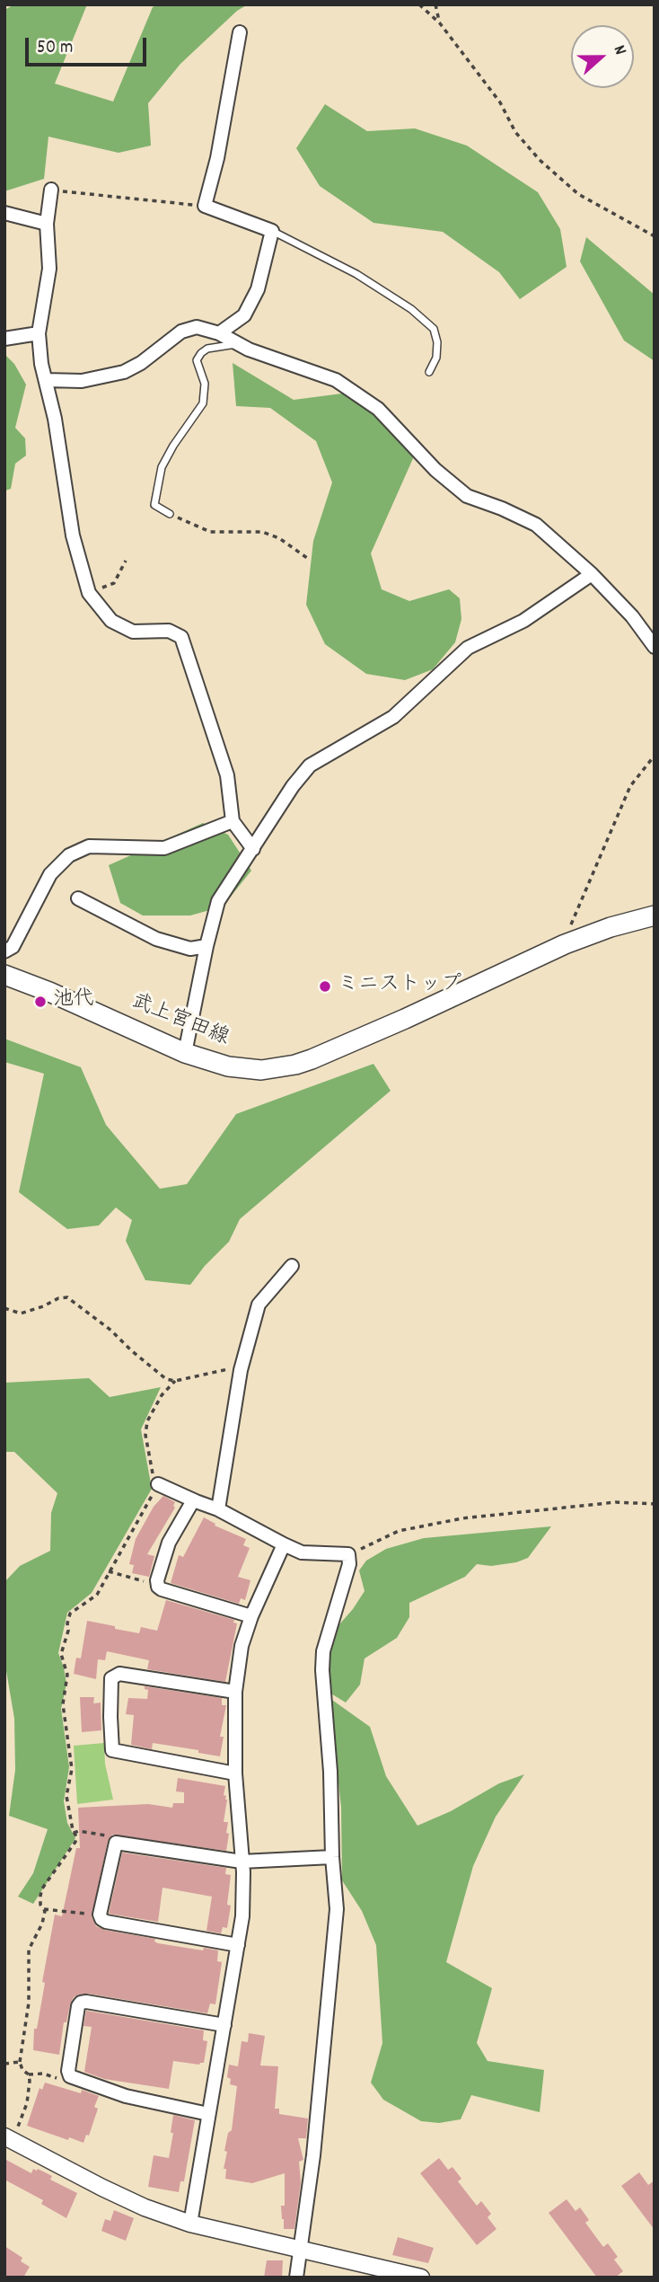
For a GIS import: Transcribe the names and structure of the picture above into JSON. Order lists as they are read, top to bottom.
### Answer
{
  "streets": {
    "main road": ["武上宮田線"]
  },
  "places": ["ミニストップ", "池代"],
  "scale_bar": "50 m",
  "north": "right"
}
